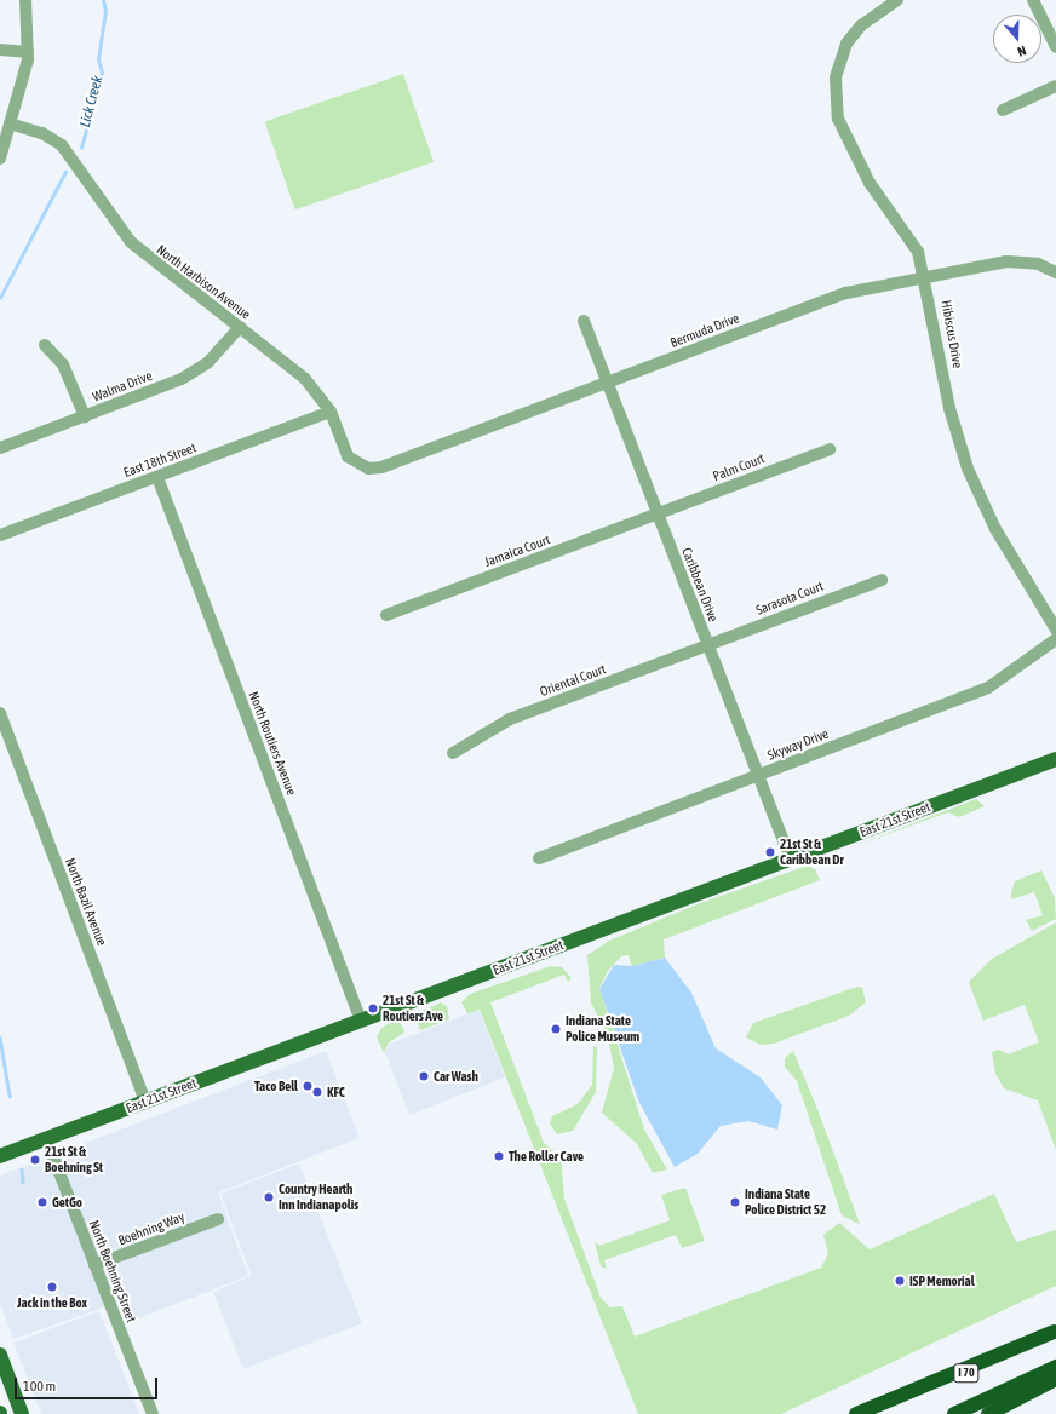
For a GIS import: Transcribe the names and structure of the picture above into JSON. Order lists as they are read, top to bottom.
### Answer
{
  "streets": {
    "highway": ["I 70"],
    "main road": ["East 21st Street"],
    "street": [
      "North Harbison Avenue",
      "Bermuda Drive",
      "Hibiscus Drive",
      "Walma Drive",
      "East 18th Street",
      "Palm Court",
      "Jamaica Court",
      "Caribbean Drive",
      "Sarasota Court",
      "Oriental Court",
      "North Routiers Avenue",
      "Skyway Drive",
      "North Bazil Avenue",
      "Boehning Way",
      "North Boehning Street"
    ]
  },
  "crossings": [
    ["North Harbison Avenue", "Bermuda Drive"],
    ["North Harbison Avenue", "Walma Drive"],
    ["North Harbison Avenue", "East 18th Street"],
    ["Bermuda Drive", "Hibiscus Drive"],
    ["Bermuda Drive", "Caribbean Drive"],
    ["East 18th Street", "North Routiers Avenue"],
    ["Palm Court", "Jamaica Court"],
    ["Palm Court", "Caribbean Drive"],
    ["Jamaica Court", "Caribbean Drive"],
    ["Caribbean Drive", "Sarasota Court"],
    ["Caribbean Drive", "Oriental Court"],
    ["Caribbean Drive", "Skyway Drive"],
    ["Caribbean Drive", "East 21st Street"],
    ["Sarasota Court", "Oriental Court"],
    ["North Routiers Avenue", "East 21st Street"],
    ["East 21st Street", "North Bazil Avenue"],
    ["East 21st Street", "North Boehning Street"],
    ["Boehning Way", "North Boehning Street"]
  ],
  "water": ["Lick Creek"],
  "places": [
    "21st St & Caribbean Dr",
    "21st St & Routiers Ave",
    "Indiana State Police Museum",
    "Car Wash",
    "Taco Bell",
    "KFC",
    "The Roller Cave",
    "21st St & Boehning St",
    "Country Hearth Inn Indianapolis",
    "GetGo",
    "Indiana State Police District 52",
    "ISP Memorial",
    "Jack in the Box"
  ],
  "scale_bar": "100 m",
  "north": "bottom"
}
